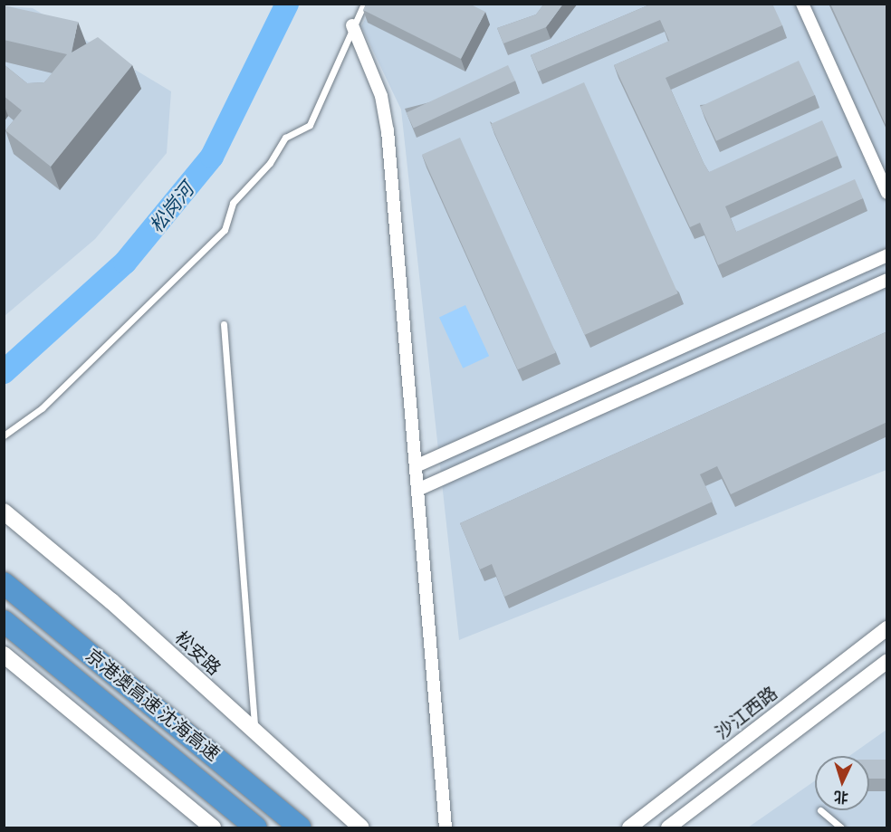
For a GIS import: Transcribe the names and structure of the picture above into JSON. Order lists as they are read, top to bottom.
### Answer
{
  "streets": {
    "highway": ["京港澳高速 沈海高速"],
    "main road": ["松安路"],
    "street": ["沙江西路"]
  },
  "water": ["松岗河"],
  "north": "bottom"
}
